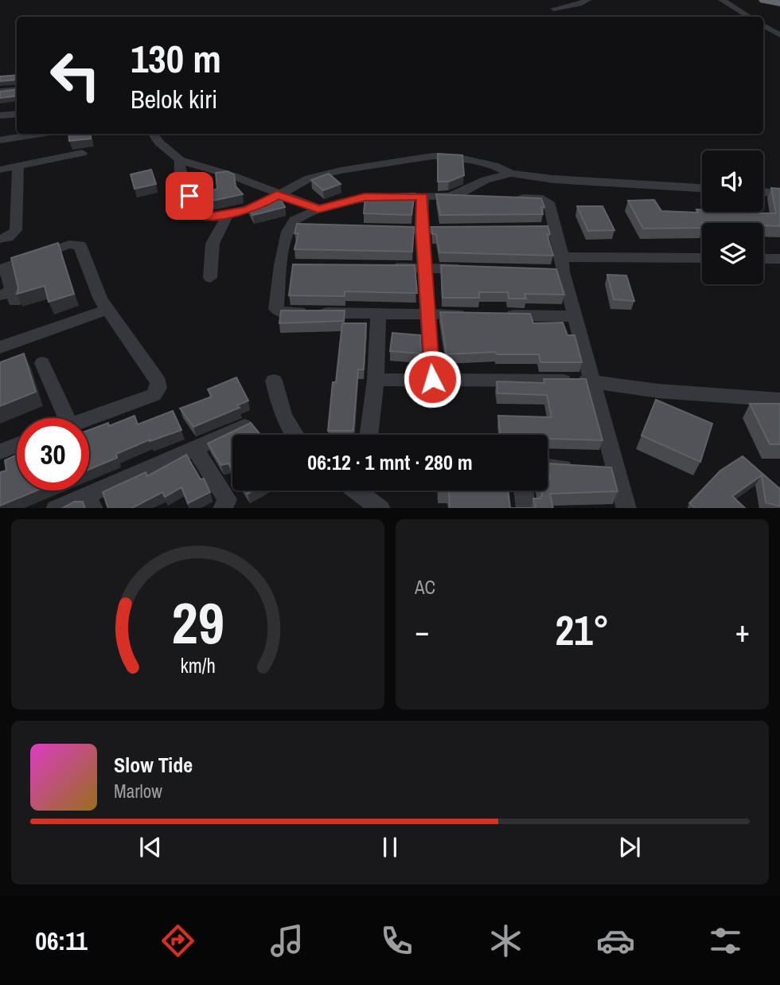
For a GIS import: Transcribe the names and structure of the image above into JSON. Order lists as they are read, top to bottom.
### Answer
{
  "page": {
    "turn": ["130 m", "Belok kiri"],
    "limit": "30",
    "trip": "06:12 · 1 mnt · 280 m",
    "tile": "AC",
    "heat": ["−", "21°", "+"],
    "song": ["Slow Tide", "Marlow"],
    "tabs": "06:11",
    "gauge": ["29", "km/h"]
  }
}
